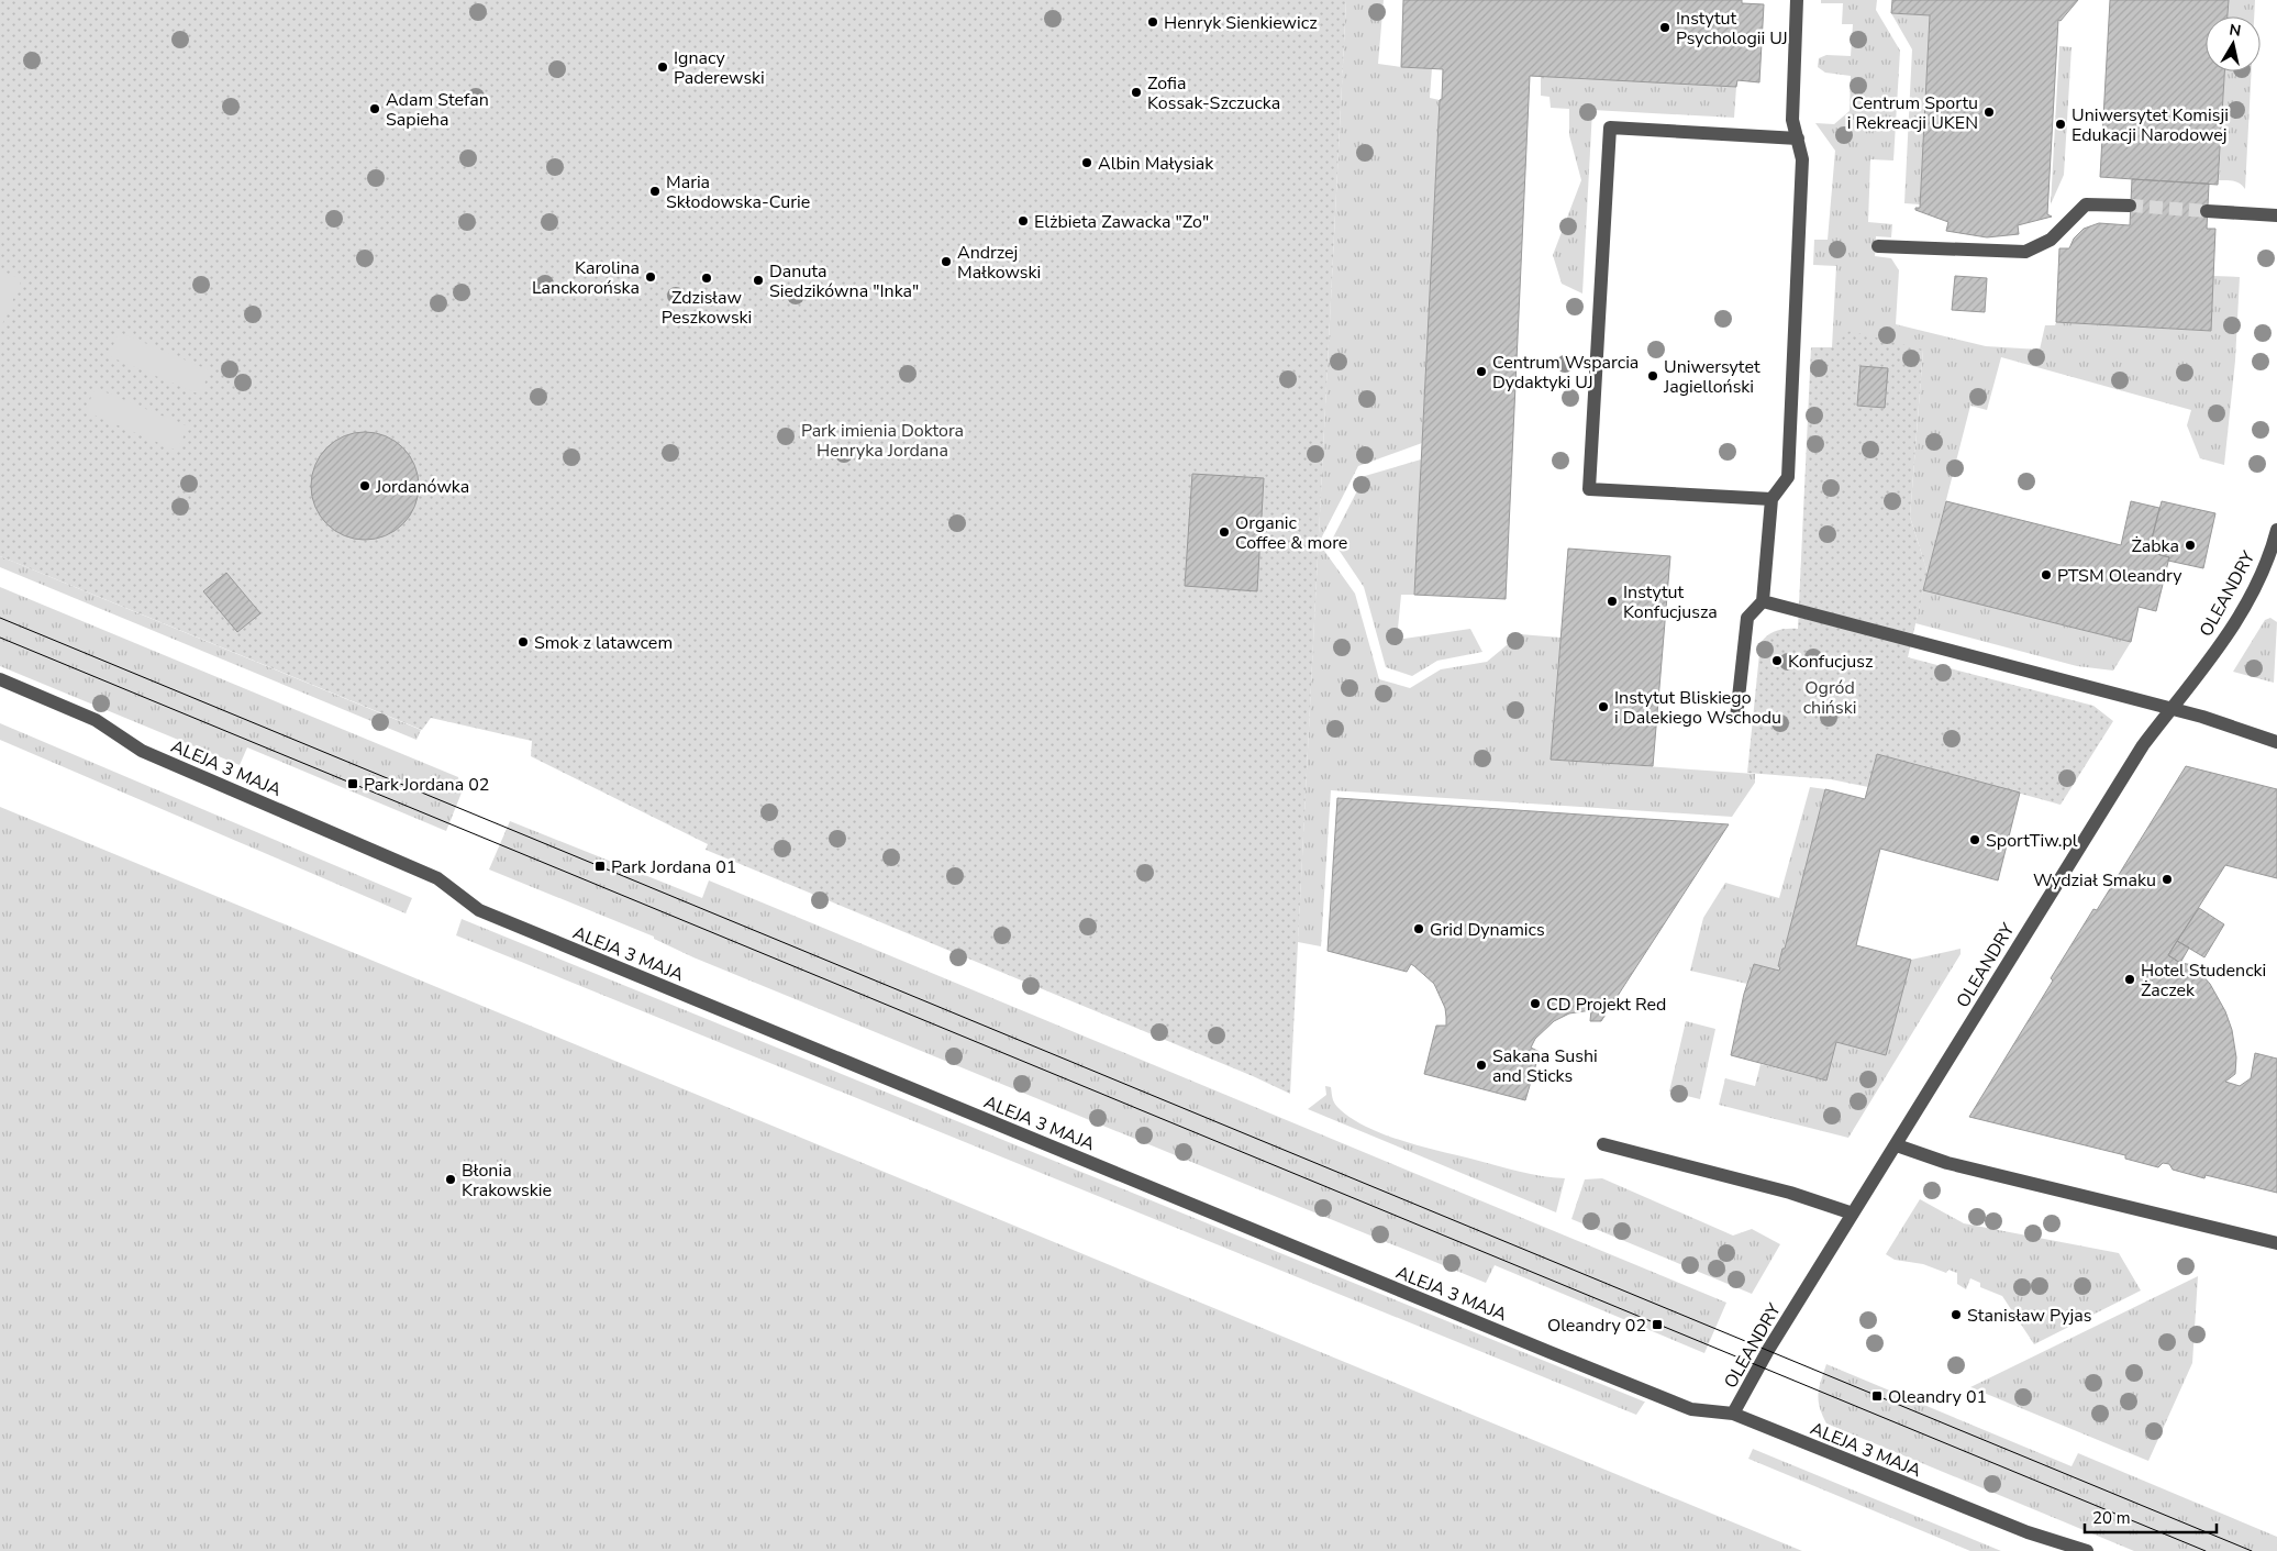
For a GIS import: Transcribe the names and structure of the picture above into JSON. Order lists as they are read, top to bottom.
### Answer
{
  "streets": {
    "street": ["OLEANDRY", "ALEJA 3 MAJA"]
  },
  "crossings": [
    ["OLEANDRY", "ALEJA 3 MAJA"]
  ],
  "parks": ["Park imienia Doktora Henryka Jordana", "Ogród chiński"],
  "places": {
    "other": [
      "Henryk Sienkiewicz",
      "Instytut Psychologii UJ",
      "Ignacy Paderewski",
      "Zofia Kossak-Szczucka",
      "Adam Stefan Sapieha",
      "Centrum Sportu i Rekreacji UKEN",
      "Uniwersytet Komisji Edukacji Narodowej",
      "Albin Małysiak",
      "Maria Skłodowska-Curie",
      "Elżbieta Zawacka \"Zo\"",
      "Andrzej Małkowski",
      "Karolina Lanckorońska",
      "Zdzisław Peszkowski",
      "Danuta Siedzikówna \"Inka\"",
      "Centrum Wsparcia Dydaktyki UJ",
      "Uniwersytet Jagielloński",
      "Jordanówka",
      "Organic Coffee & more",
      "Żabka",
      "PTSM Oleandry",
      "Instytut Konfucjusza",
      "Smok z latawcem",
      "Konfucjusz",
      "Instytut Bliskiego i Dalekiego Wschodu",
      "SportTiw.pl",
      "Wydział Smaku",
      "Grid Dynamics",
      "Hotel Studencki Żaczek",
      "CD Projekt Red",
      "Sakana Sushi and Sticks",
      "Błonia Krakowskie",
      "Stanisław Pyjas"
    ],
    "transit": [
      "Park Jordana 02",
      "Park Jordana 01",
      "Oleandry 02",
      "Oleandry 01"
    ]
  },
  "scale_bar": "20 m",
  "north": "top"
}
